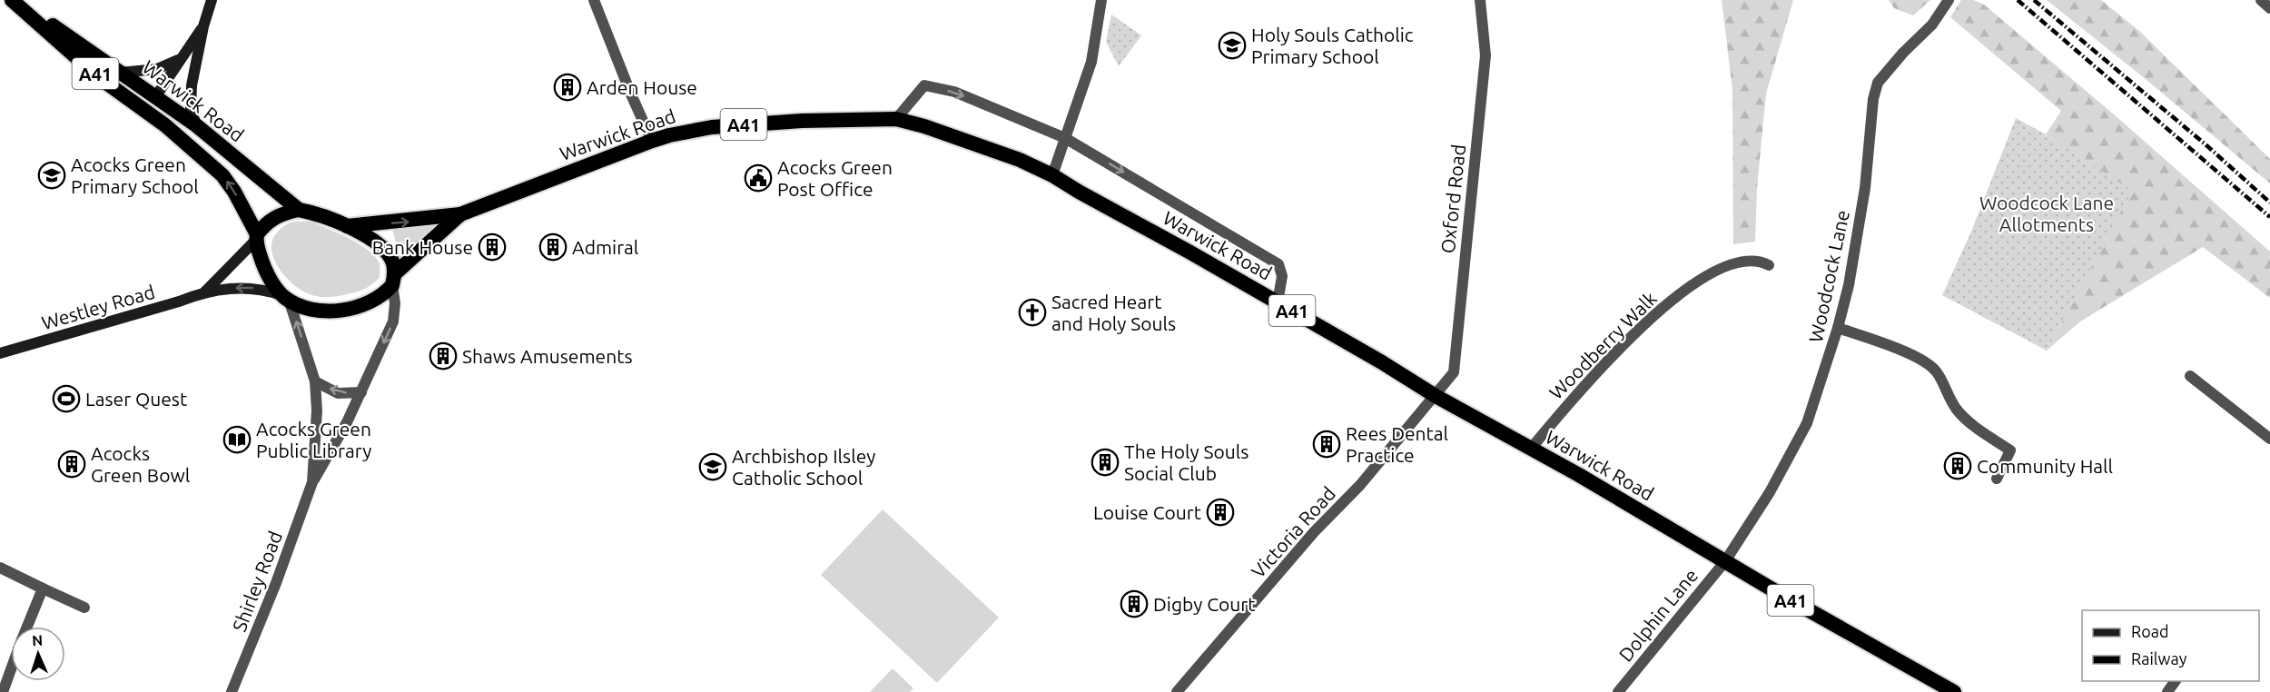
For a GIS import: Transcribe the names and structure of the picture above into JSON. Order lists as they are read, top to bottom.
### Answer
{
  "streets": {
    "highway": ["A41", "Warwick Road"],
    "main road": ["Westley Road"],
    "street": [
      "Oxford Road",
      "Woodcock Lane",
      "Woodberry Walk",
      "Victoria Road",
      "Shirley Road",
      "Dolphin Lane"
    ]
  },
  "crossings": [
    ["Warwick Road", "Oxford Road"],
    ["Warwick Road", "Woodcock Lane"],
    ["Warwick Road", "Westley Road"],
    ["Warwick Road", "Woodberry Walk"],
    ["Warwick Road", "Victoria Road"],
    ["Warwick Road", "Shirley Road"],
    ["Warwick Road", "Dolphin Lane"],
    ["Oxford Road", "Victoria Road"],
    ["Woodcock Lane", "Dolphin Lane"],
    ["Westley Road", "Shirley Road"]
  ],
  "parks": ["Woodcock Lane Allotments"],
  "places": {
    "school or university": ["Holy Souls Catholic Primary School", "Acocks Green Primary School", "Archbishop Ilsley Catholic School"],
    "building": [
      "Arden House",
      "Bank House",
      "Admiral",
      "Shaws Amusements",
      "Rees Dental Practice",
      "The Holy Souls Social Club",
      "Acocks Green Bowl",
      "Community Hall",
      "Louise Court",
      "Digby Court"
    ],
    "public building": ["Acocks Green Post Office"],
    "church": ["Sacred Heart and Holy Souls"],
    "sports": ["Laser Quest"],
    "library": ["Acocks Green Public Library"]
  },
  "legend": ["Road", "Railway"],
  "north": "top"
}
